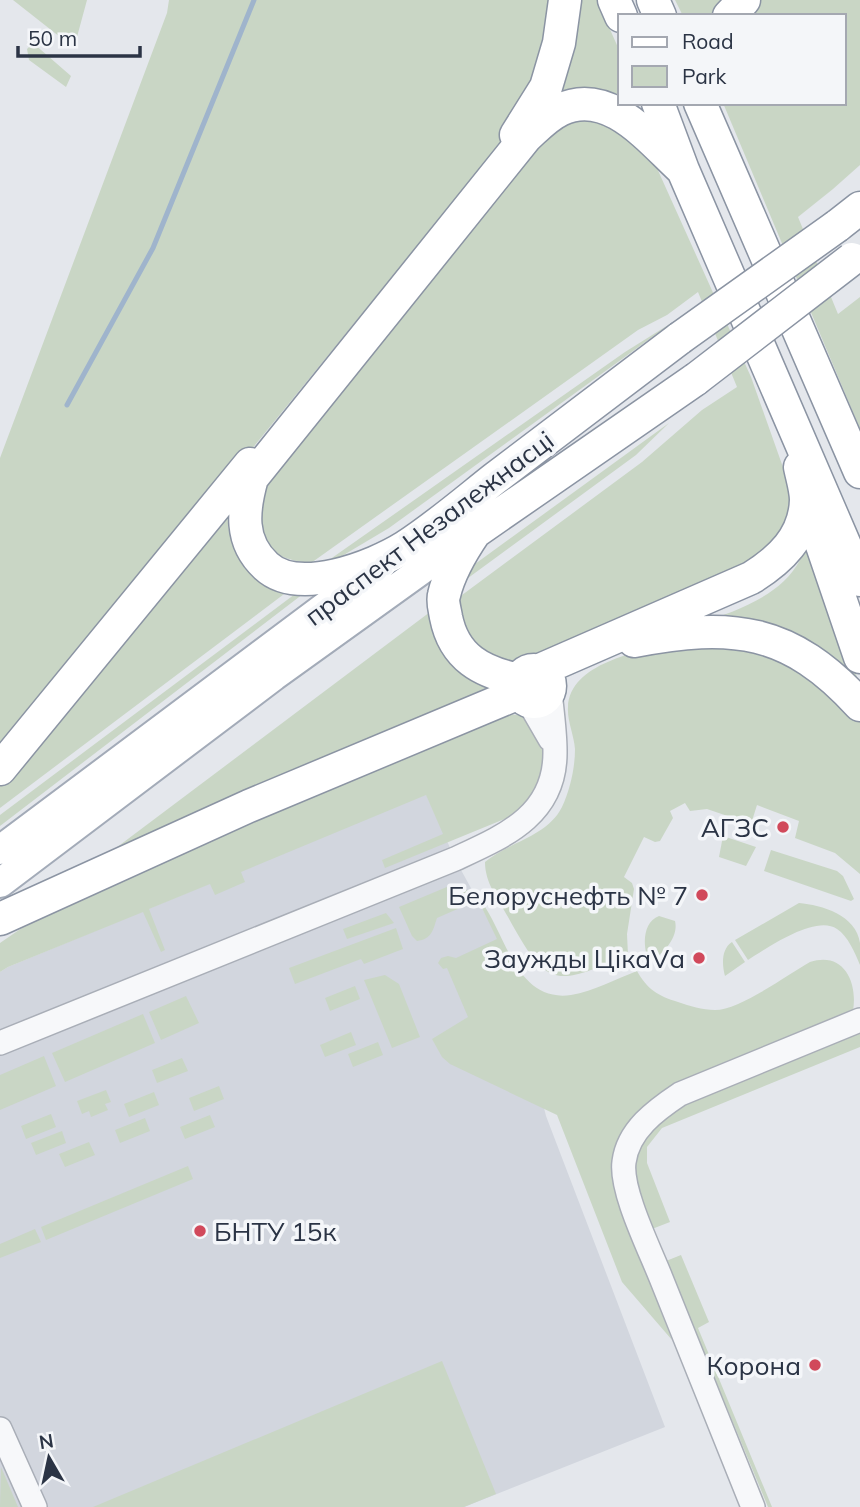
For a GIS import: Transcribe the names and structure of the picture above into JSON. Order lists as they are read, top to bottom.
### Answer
{
  "streets": {
    "highway": ["праспект Незалежнасці"]
  },
  "places": [
    "АГЗС",
    "Белоруснефть № 7",
    "Заужды ЦікаVа",
    "БНТУ 15к",
    "Корона"
  ],
  "legend": ["Road", "Park"],
  "scale_bar": "50 m",
  "north": "top"
}
